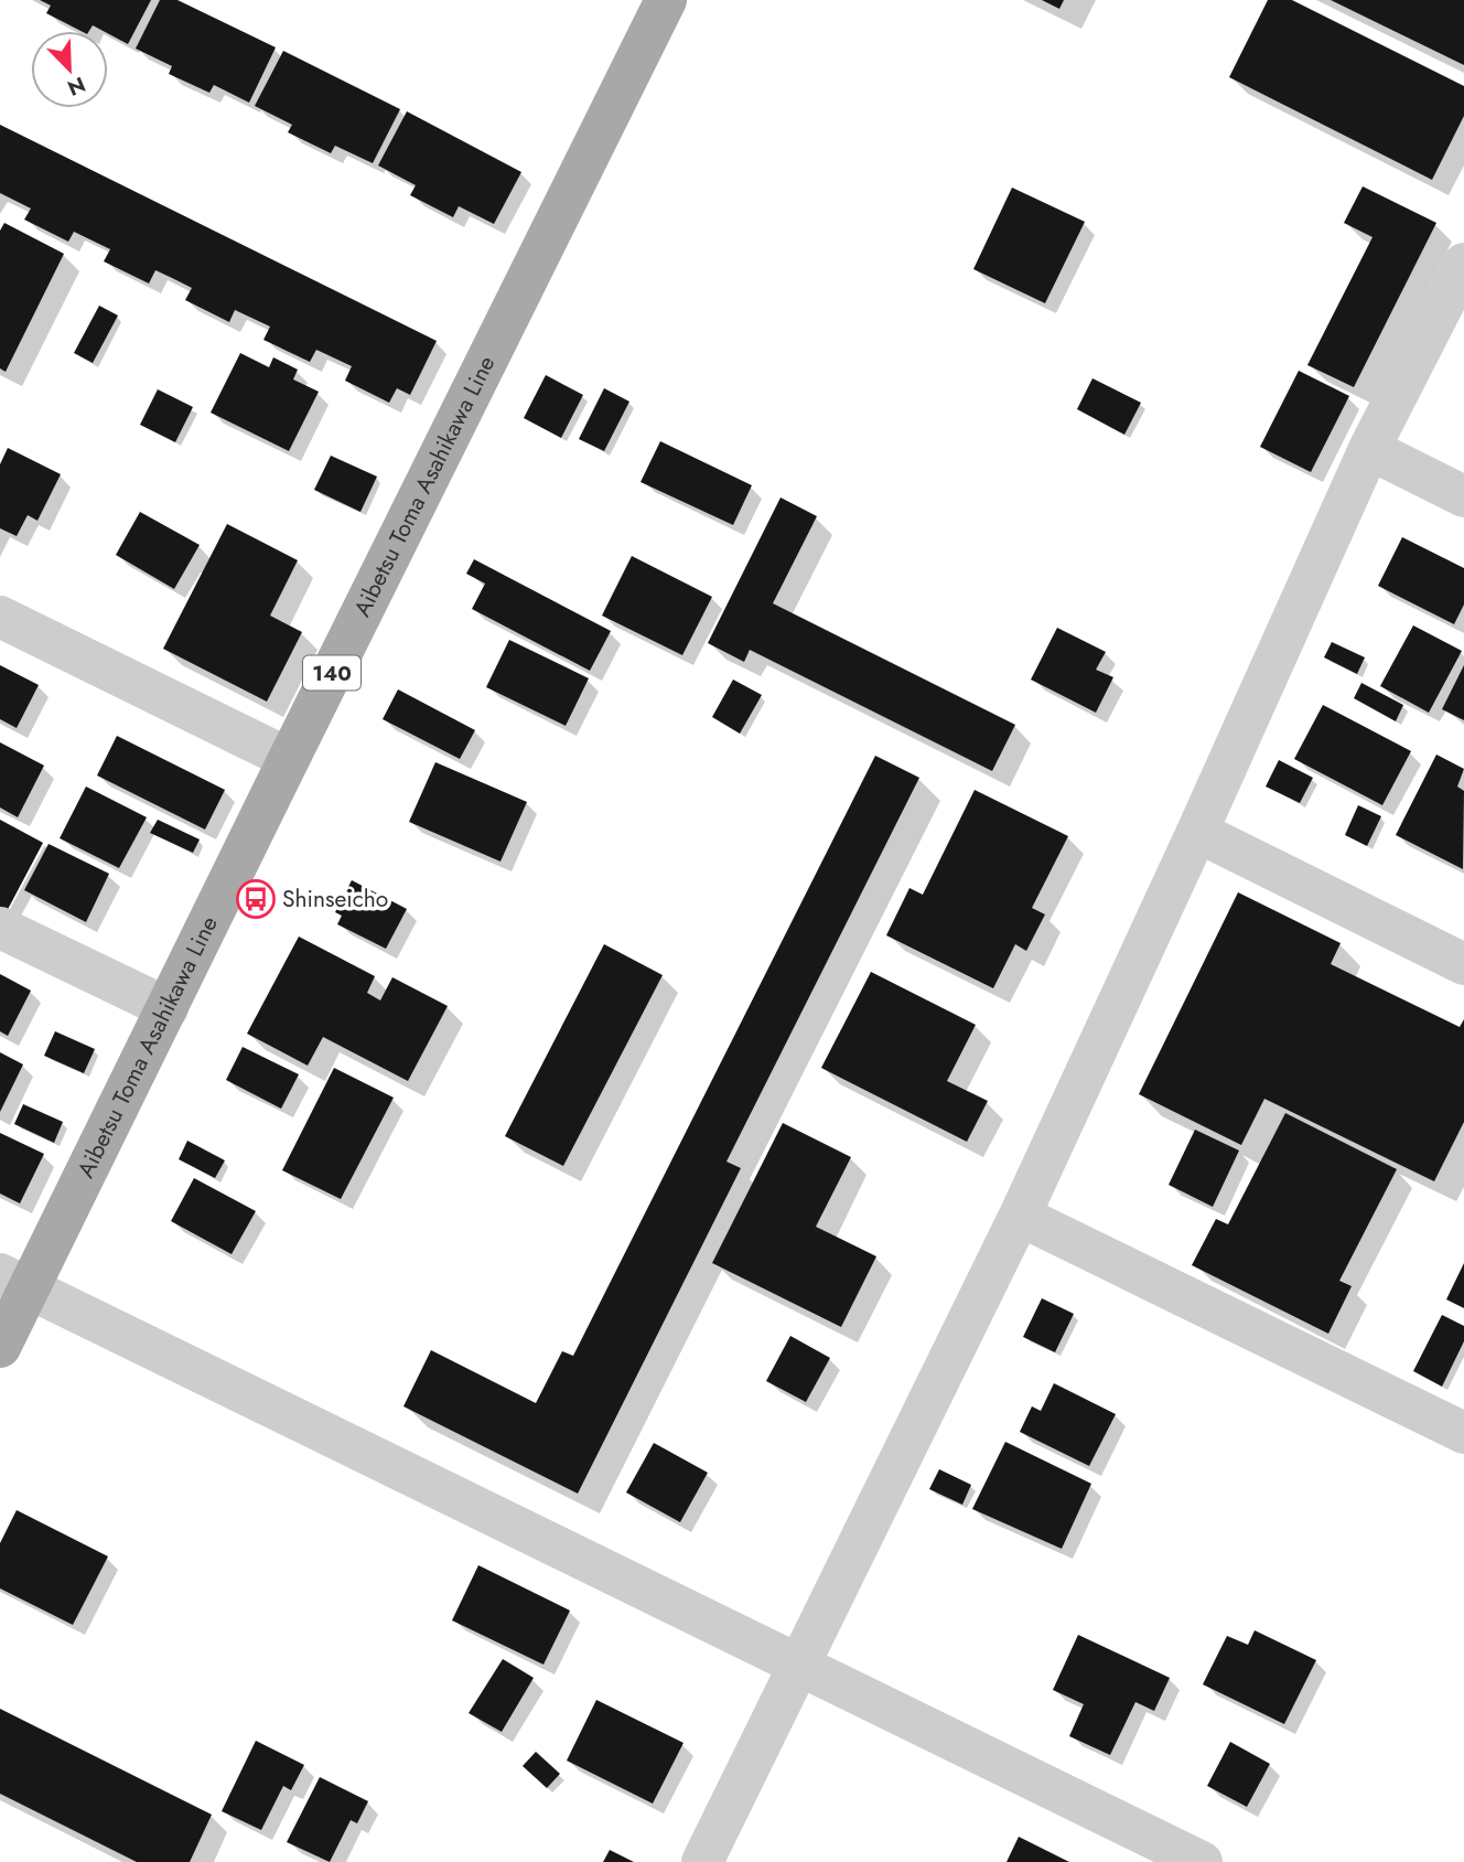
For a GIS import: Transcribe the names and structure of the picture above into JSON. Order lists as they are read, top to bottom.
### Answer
{
  "streets": {
    "main road": ["Aibetsu Toma Asahikawa Line", "140"]
  },
  "places": {
    "bus stop": ["Shinseicho"]
  },
  "north": "bottom right"
}
